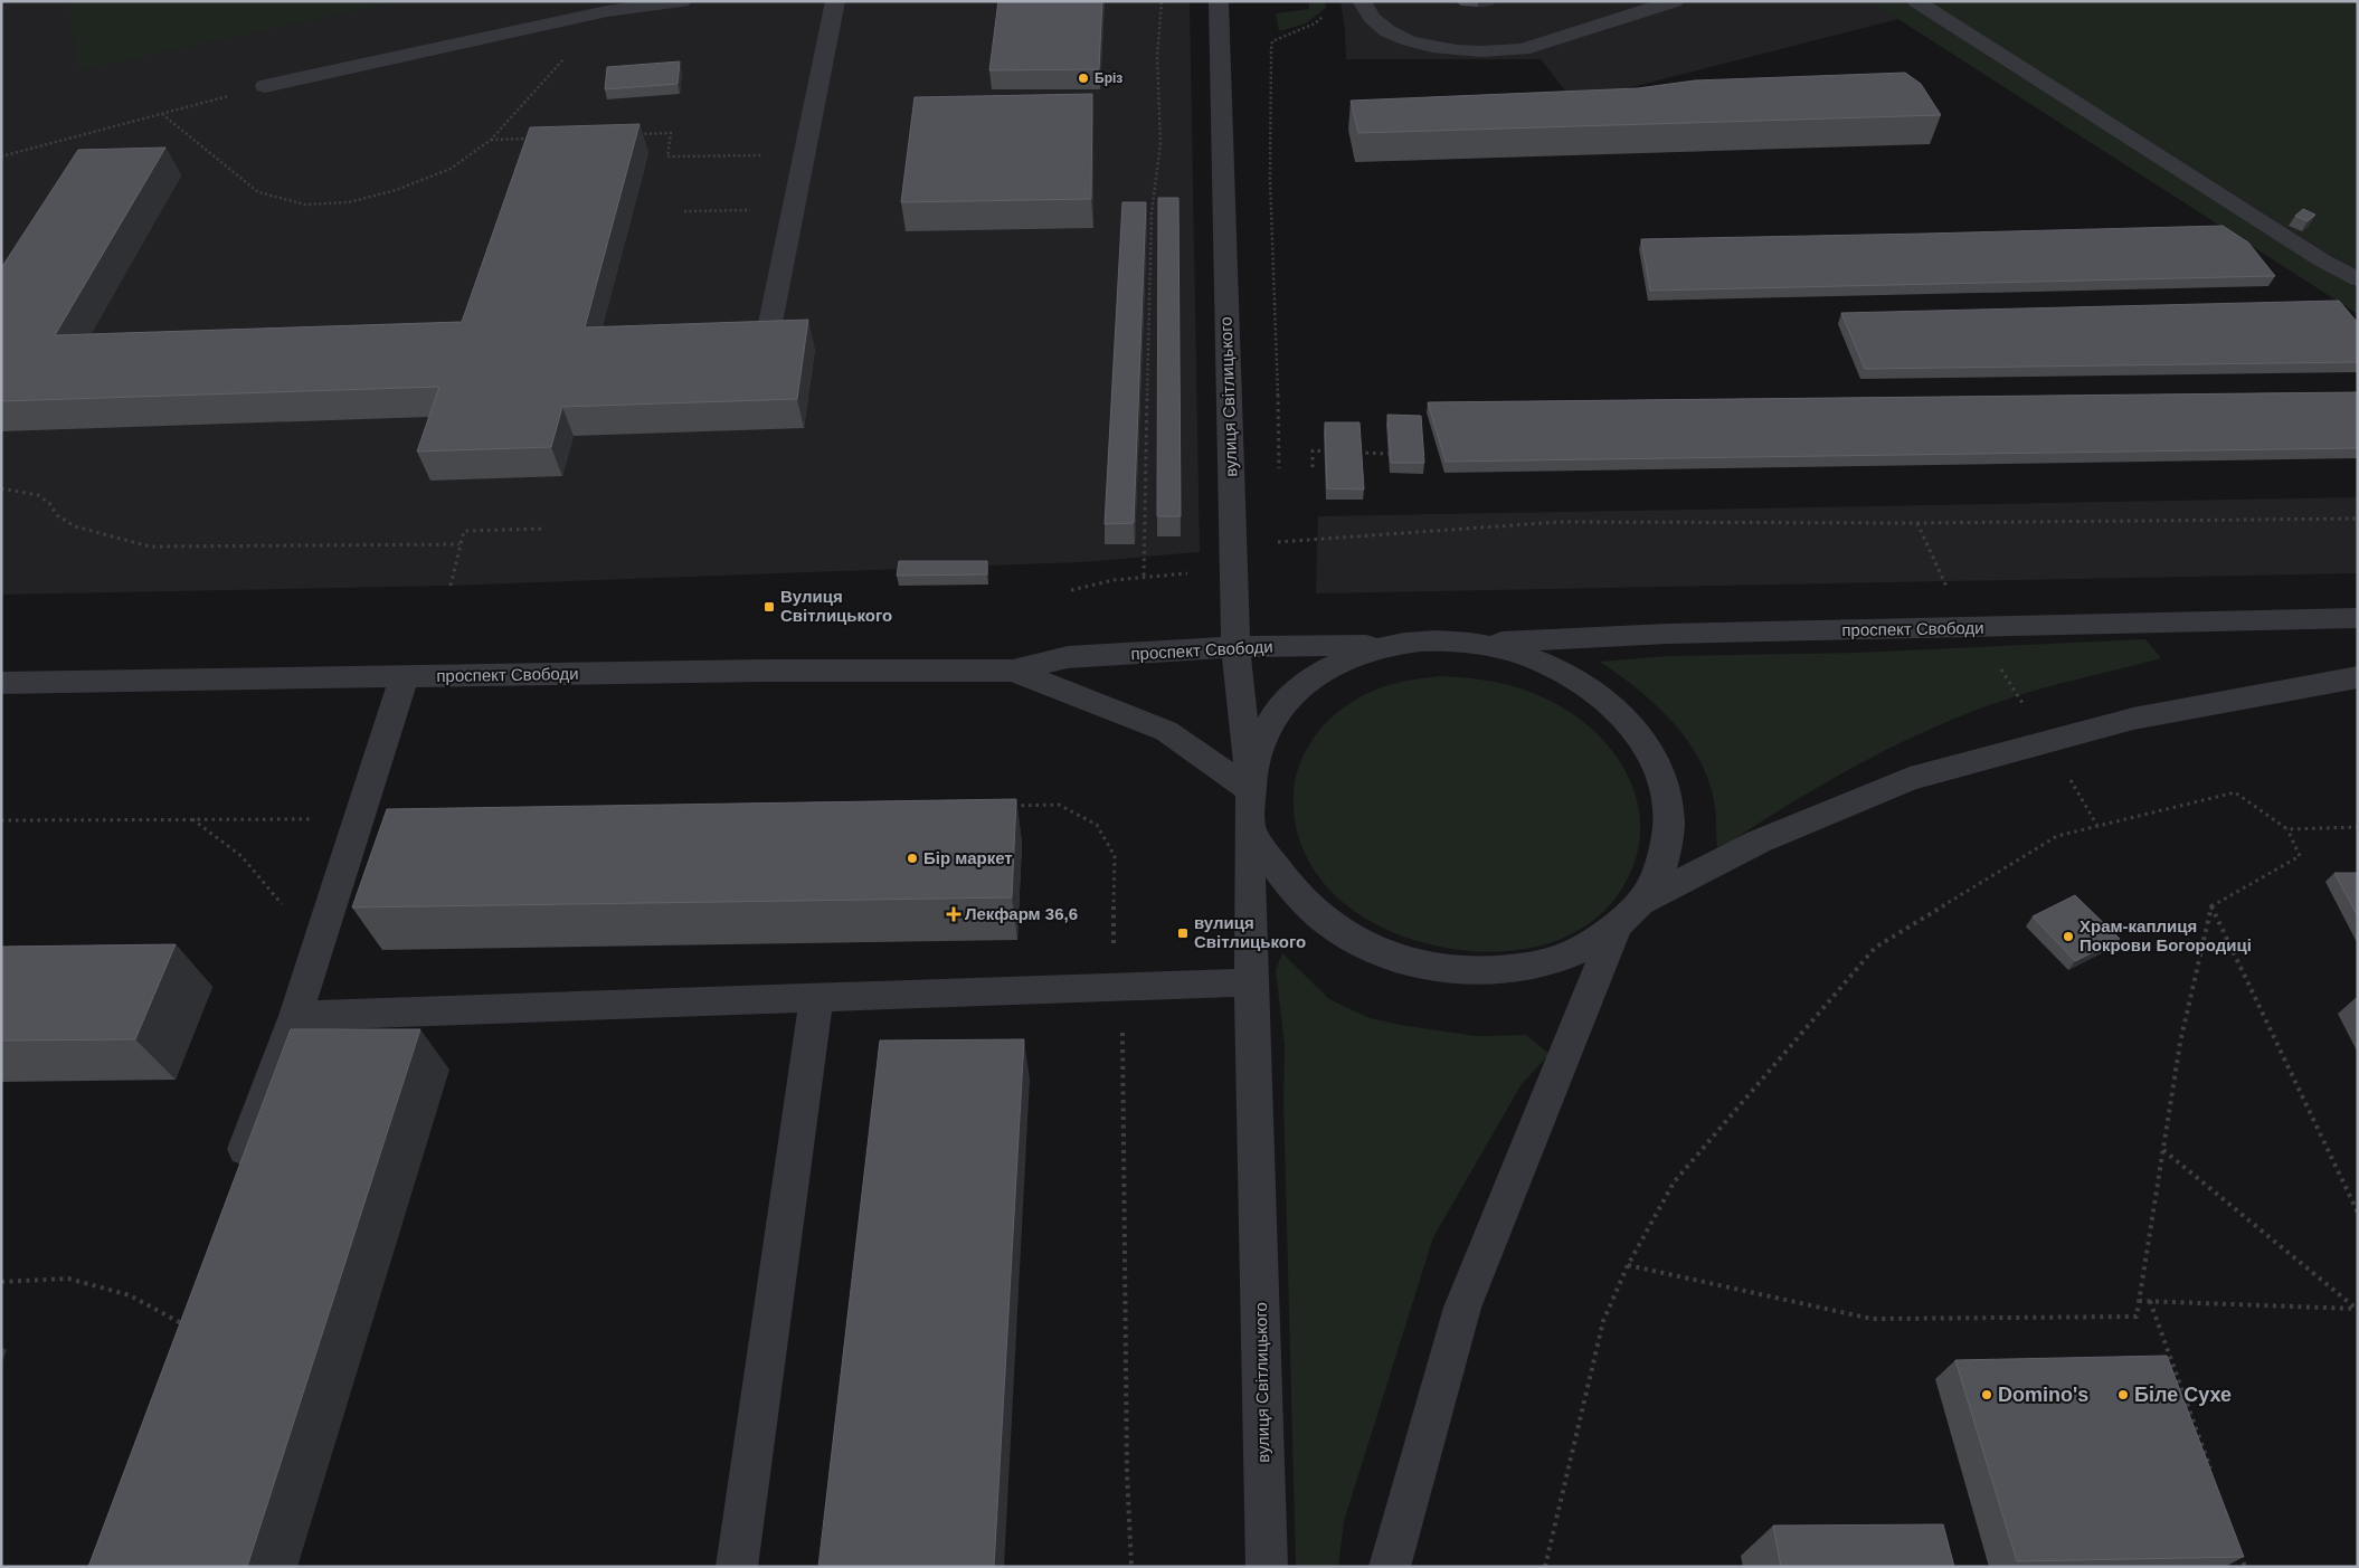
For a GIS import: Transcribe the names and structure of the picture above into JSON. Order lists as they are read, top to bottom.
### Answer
{
  "streets": {
    "street": ["вулиця Світлицького", "проспект Свободи"]
  },
  "crossings": [
    ["вулиця Світлицького", "проспект Свободи"]
  ],
  "places": {
    "other": [
      "Бріз",
      "Бір маркет",
      "Храм-каплиця Покрови Богородиці",
      "Domino's",
      "Біле Сухе"
    ],
    "transit": ["Вулиця Світлицького", "вулиця Світлицького"],
    "health": ["Лекфарм 36,6"]
  }
}
